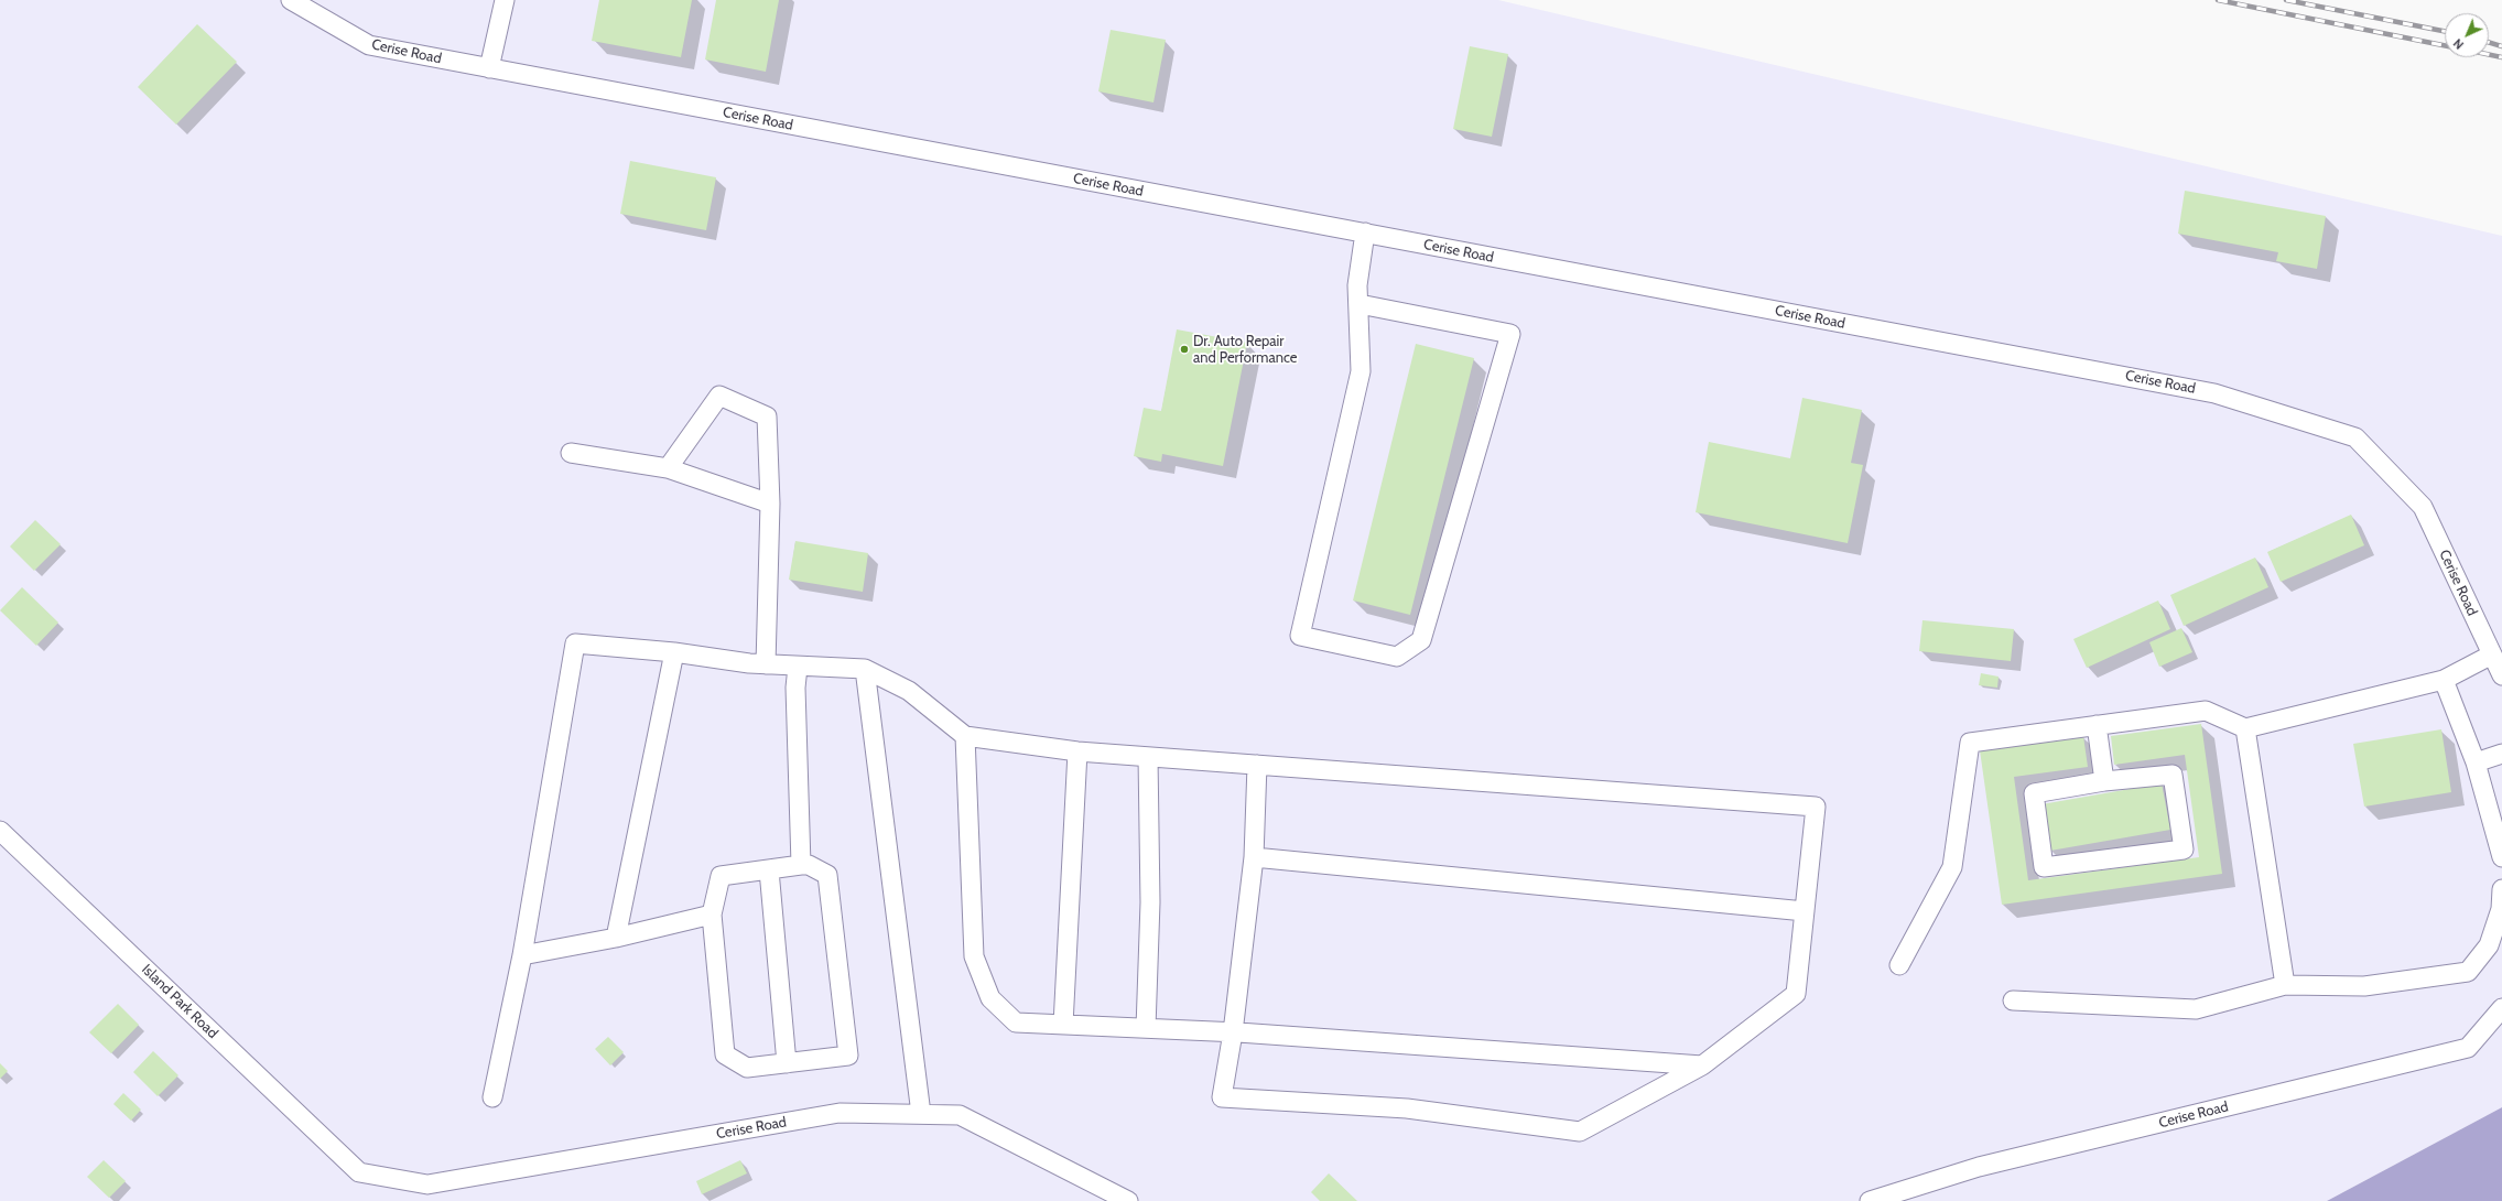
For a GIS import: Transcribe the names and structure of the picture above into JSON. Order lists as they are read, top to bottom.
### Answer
{
  "streets": {
    "street": ["Cerise Road", "Island Park Road"]
  },
  "crossings": [
    ["Cerise Road", "Island Park Road"]
  ],
  "places": ["Dr. Auto Repair and Performance"],
  "north": "bottom left"
}
